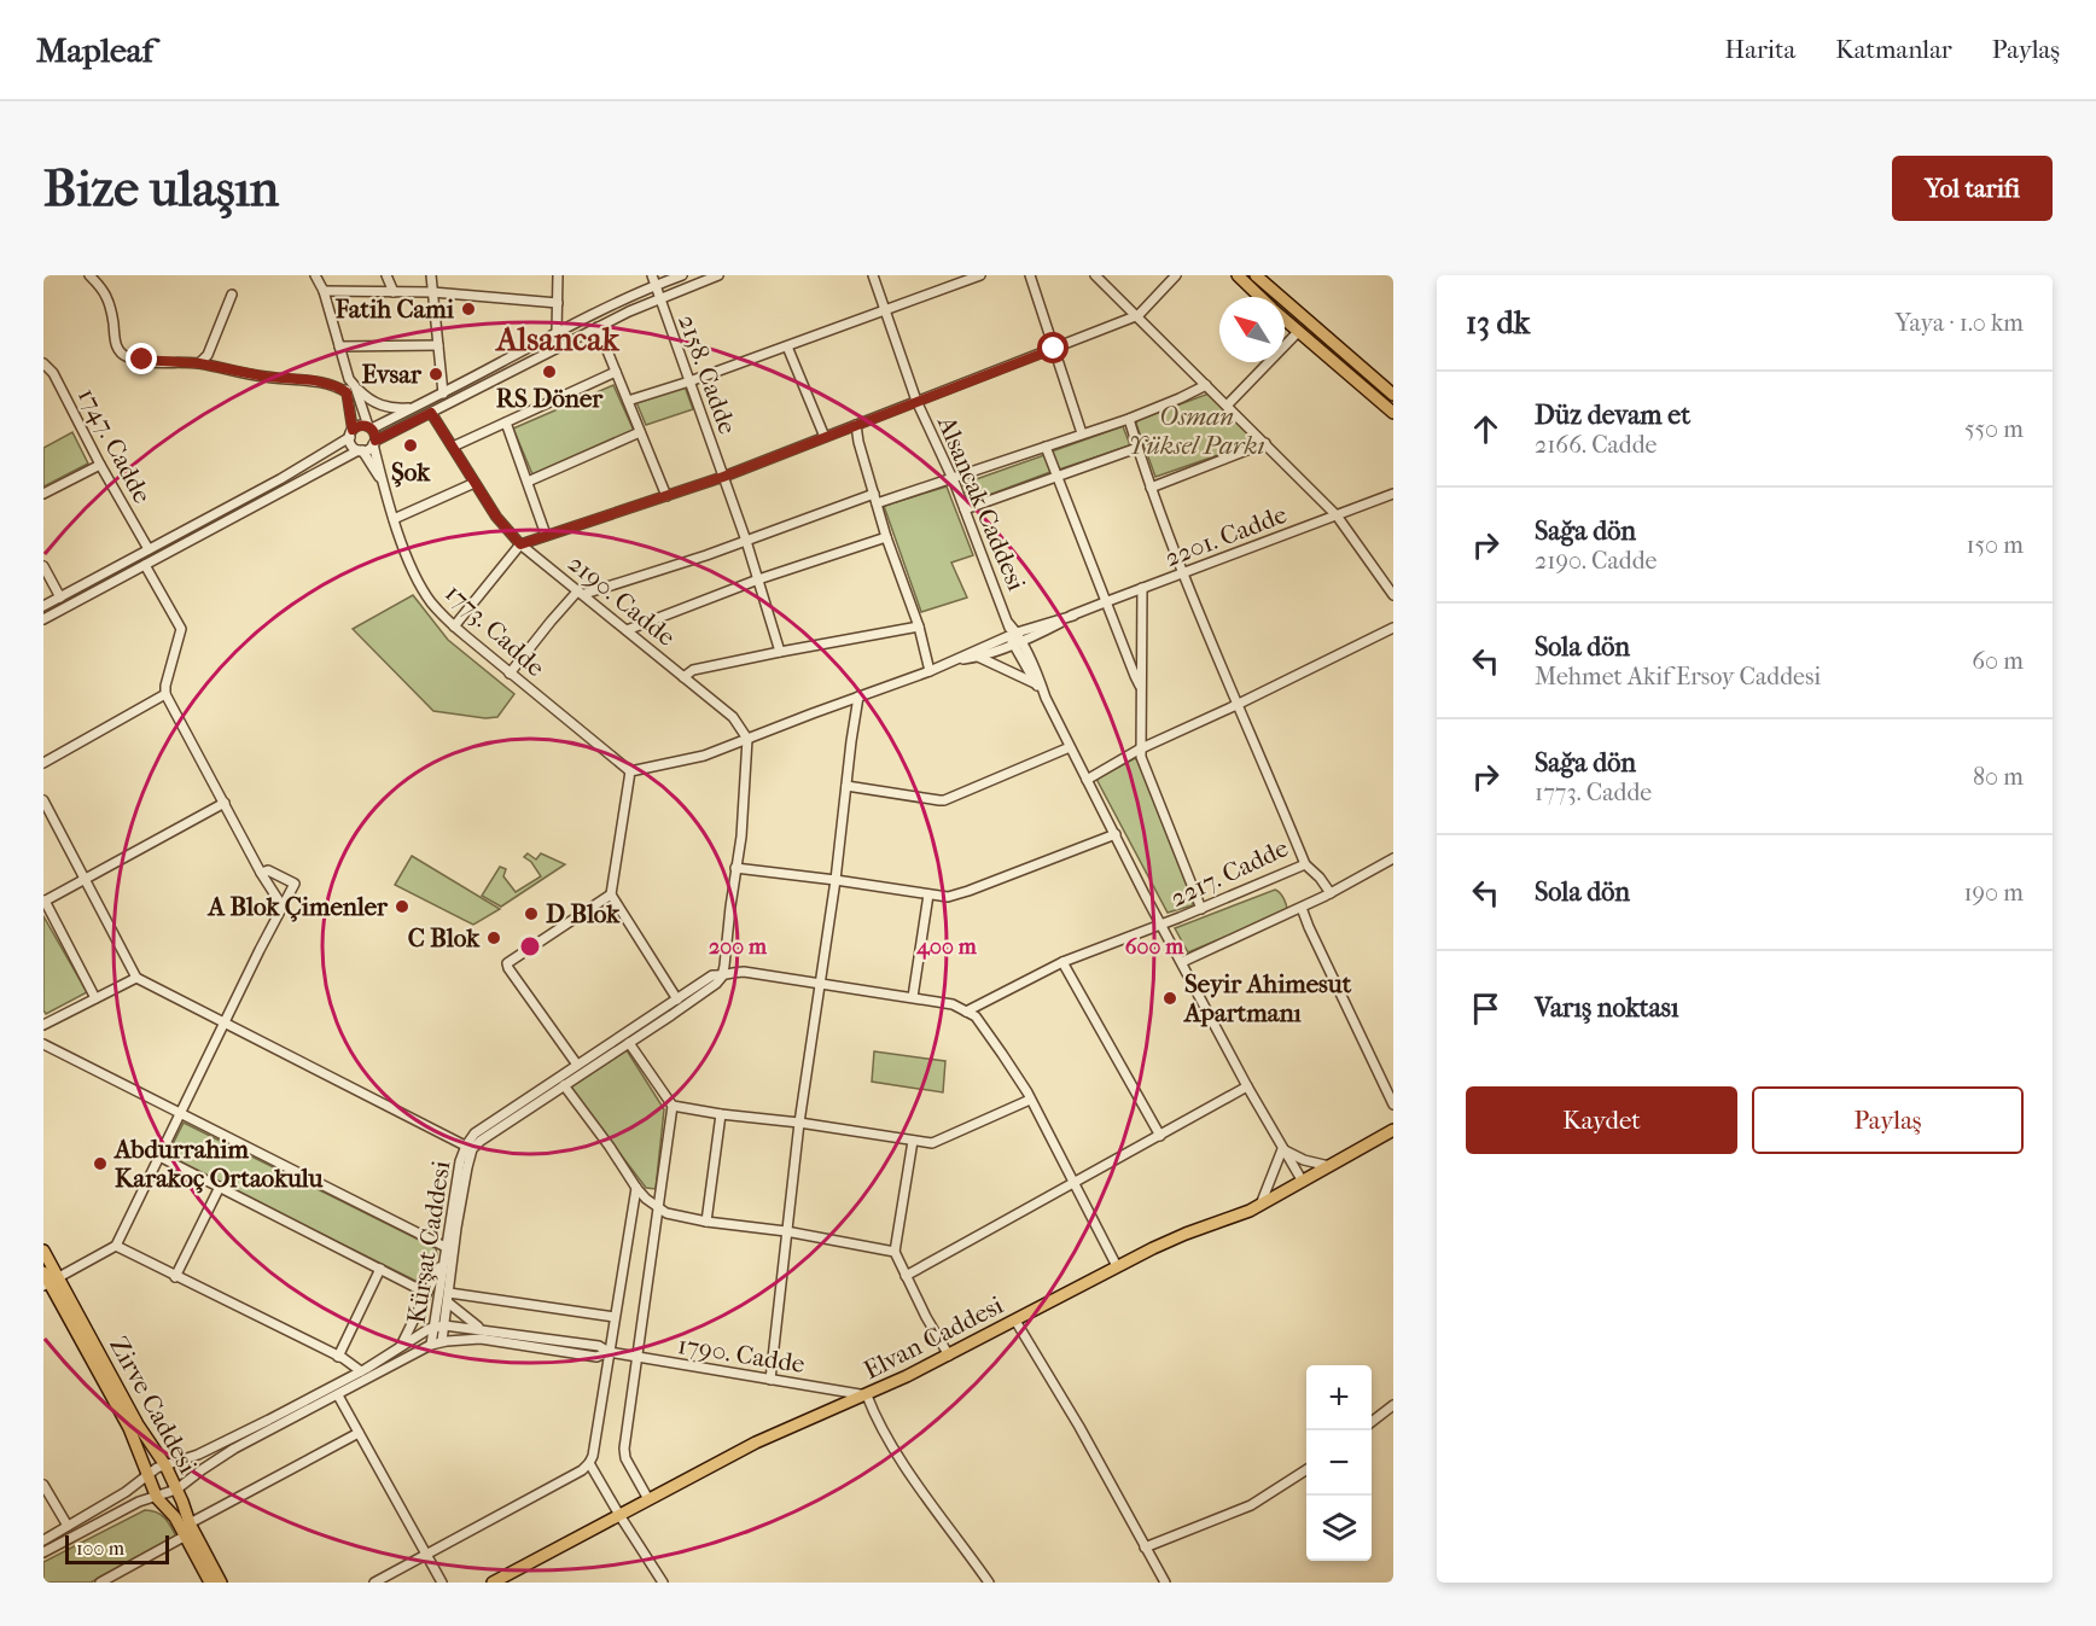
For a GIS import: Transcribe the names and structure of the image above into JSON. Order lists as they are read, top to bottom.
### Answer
{
  "streets": {
    "main road": ["Elvan Caddesi", "Zirve Caddesi"],
    "street": [
      "2158. Cadde",
      "1747. Cadde",
      "Alsancak Caddesi",
      "2201. Cadde",
      "2190. Cadde",
      "1773. Cadde",
      "2217. Cadde",
      "Kürşat Caddesi",
      "1790. Cadde"
    ]
  },
  "crossings": [
    ["Alsancak Caddesi", "2201. Cadde"],
    ["2201. Cadde", "2190. Cadde"],
    ["2201. Cadde", "1773. Cadde"],
    ["2201. Cadde", "2217. Cadde"],
    ["Kürşat Caddesi", "1790. Cadde"],
    ["Kürşat Caddesi", "Zirve Caddesi"],
    ["Elvan Caddesi", "1790. Cadde"]
  ],
  "districts": ["Alsancak"],
  "parks": ["Osman Yüksel Parkı"],
  "places": [
    "Fatih Cami",
    "RS Döner",
    "Evsar",
    "Şok",
    "A Blok Çimenler",
    "D Blok",
    "C Blok",
    "Seyir Ahimesut Apartmanı",
    "Abdurrahim Karakoç Ortaokulu"
  ],
  "scale_bar": "100 m",
  "north": "top left",
  "page": {
    "header": "Mapleaf",
    "nav": ["Harita", "Katmanlar", "Paylaş"],
    "buttons": [
      "Yol tarifi",
      ["Kaydet", "Paylaş"]
    ],
    "title": "Bize ulaşın",
    "heading": ["13 dk", "Yaya · 1.0 km"],
    "list": [
      ["Düz devam et", "2166. Cadde", "550 m"],
      ["Sağa dön", "2190. Cadde", "150 m"],
      ["Sola dön", "Mehmet Akif Ersoy Caddesi", "60 m"],
      ["Sağa dön", "1773. Cadde", "80 m"],
      ["Sola dön", "190 m"],
      "Varış noktası"
    ],
    "map_buttons": ["+", "−"],
    "scale": "100 m"
  },
  "rings": ["200 m", "400 m", "600 m"]
}
